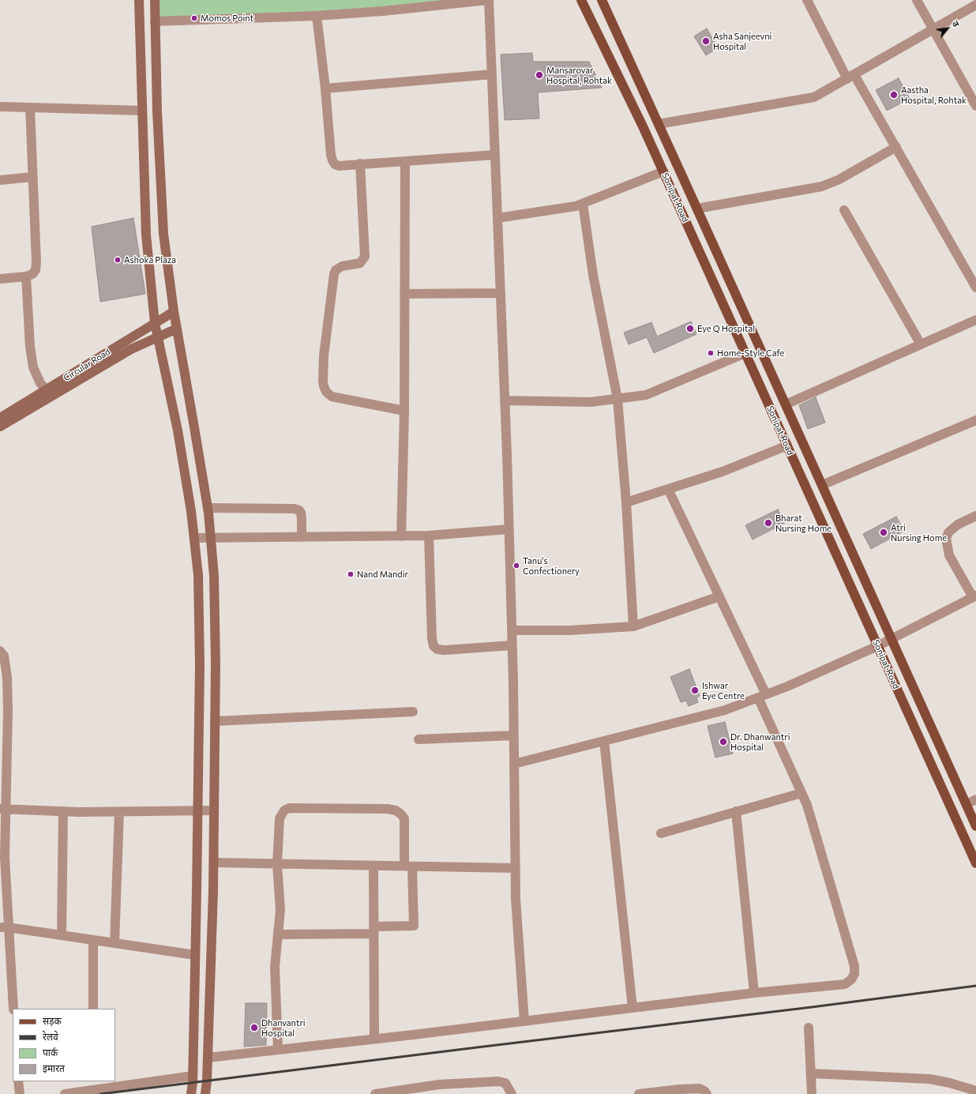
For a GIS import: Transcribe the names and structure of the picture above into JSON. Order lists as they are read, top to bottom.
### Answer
{
  "streets": {
    "main road": ["Sonipat Road", "Circular Road"]
  },
  "places": [
    "Momos Point",
    "Asha Sanjeevni Hospital",
    "Mansarovar Hospital, Rohtak",
    "Aastha Hospital, Rohtak",
    "Ashoka Plaza",
    "Eye Q Hospital",
    "Home-Style Cafe",
    "Bharat Nursing Home",
    "Atri Nursing Home",
    "Tanu's Confectionery",
    "Nand Mandir",
    "Ishwar Eye Centre",
    "Dr. Dhanwantri Hospital",
    "Dhanvantri Hospital"
  ],
  "legend": [
    "सड़क",
    "रेलवे",
    "पार्क",
    "इमारत"
  ],
  "north": "top right"
}
